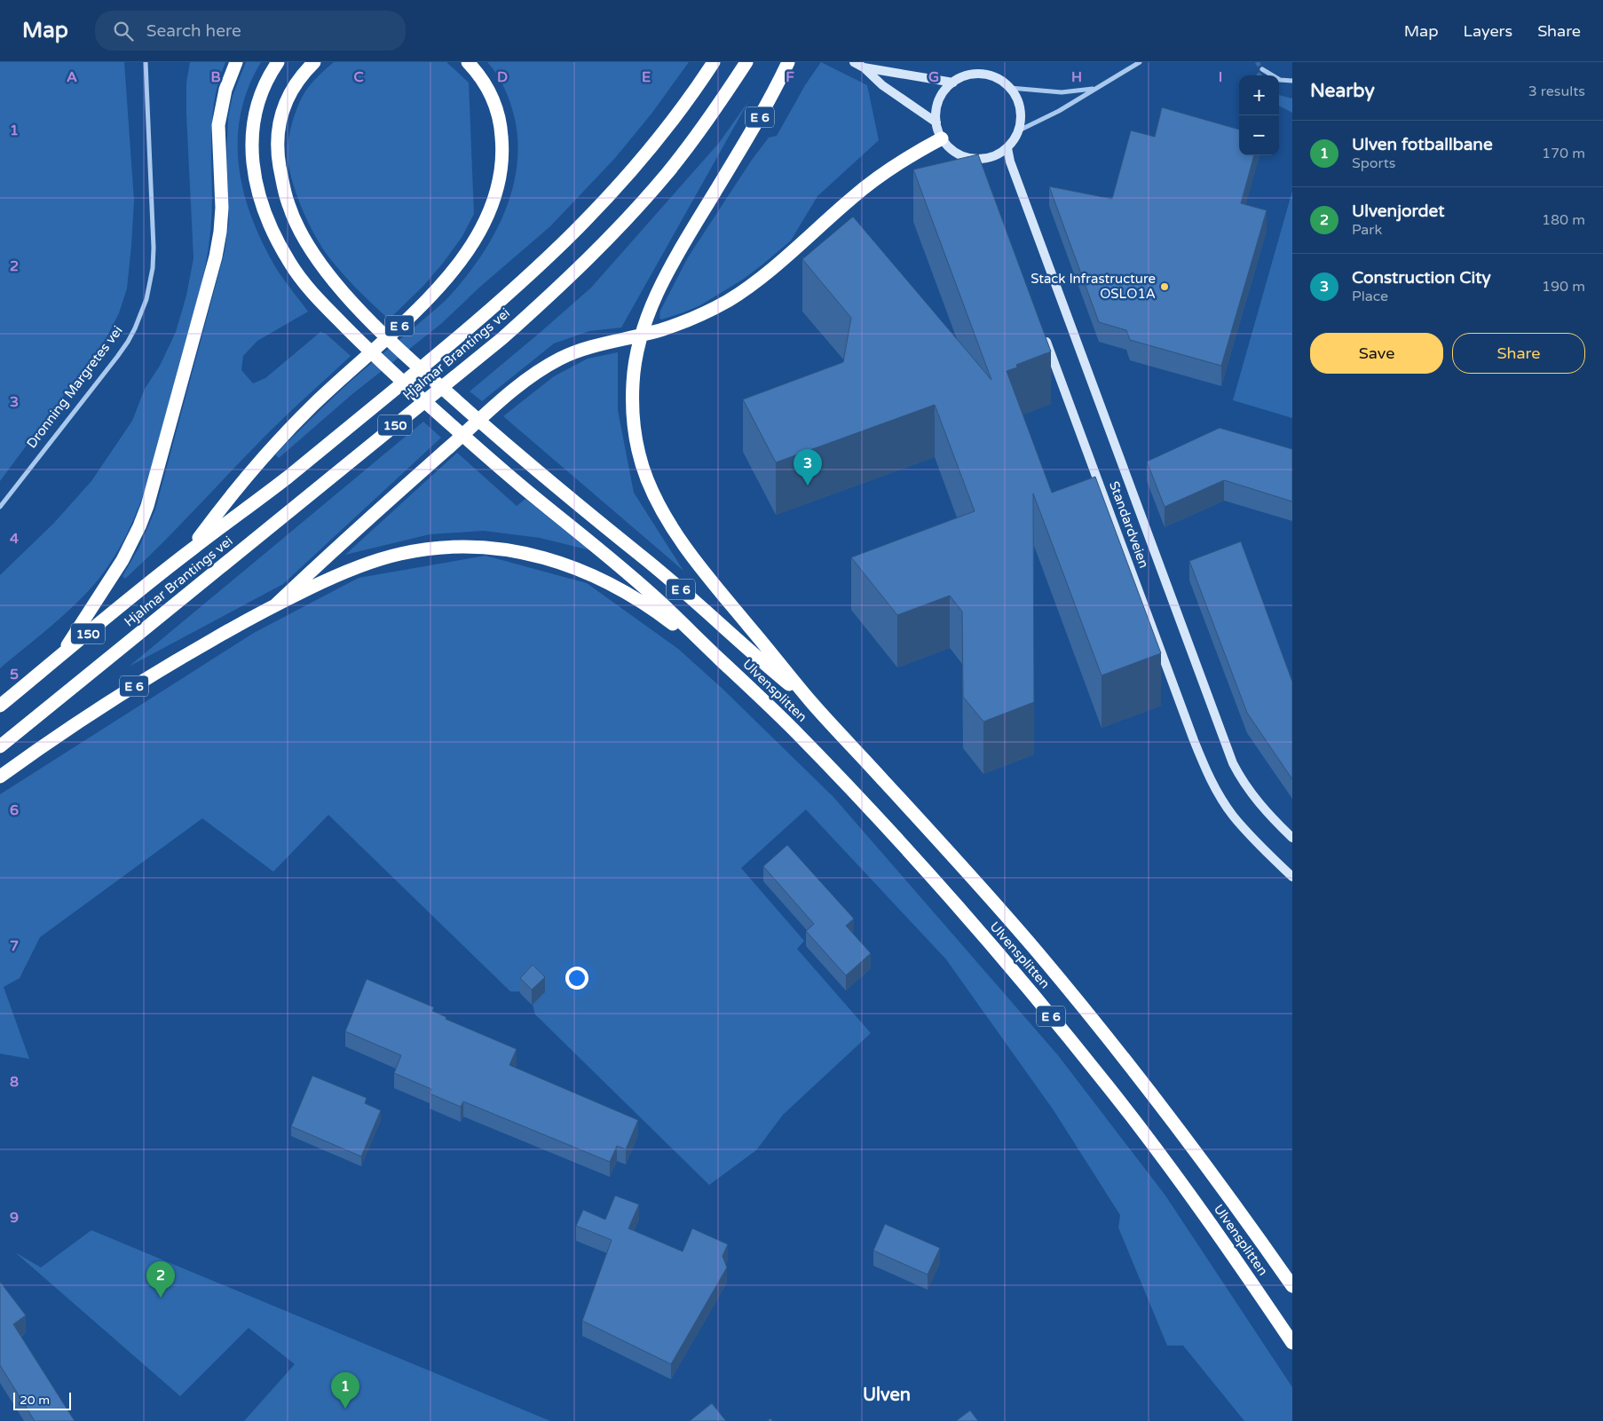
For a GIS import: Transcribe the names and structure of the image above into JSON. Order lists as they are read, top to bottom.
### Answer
{
  "streets": {
    "highway": [
      "E 6",
      "Hjalmar Brantings vei",
      "150",
      "Ulvensplitten"
    ],
    "street": ["Dronning Margretes vei", "Standardveien"]
  },
  "crossings": [
    ["E 6", "Hjalmar Brantings vei"],
    ["E 6", "Ulvensplitten"],
    ["Hjalmar Brantings vei", "150"]
  ],
  "districts": ["Ulven"],
  "places": ["Stack Infrastructure OSLO1A"],
  "scale_bar": "20 m",
  "page": {
    "header": "Map",
    "search": "Search here",
    "nav": ["Map", "Layers", "Share"],
    "heading": ["Nearby", "3 results"],
    "map_buttons": ["+", "−"],
    "list": [
      {
        "mark": "1",
        "name": "Ulven fotballbane",
        "note": "Sports",
        "value": "170 m"
      },
      {
        "mark": "2",
        "name": "Ulvenjordet",
        "note": "Park",
        "value": "180 m"
      },
      {
        "mark": "3",
        "name": "Construction City",
        "note": "Place",
        "value": "190 m"
      }
    ],
    "buttons": ["Save", "Share"],
    "pins": ["3", "2", "1"],
    "scale": "20 m"
  },
  "grid": {
    "columns": [
      "A",
      "B",
      "C",
      "D",
      "E",
      "F",
      "G",
      "H",
      "I"
    ],
    "rows": [
      "1",
      "2",
      "3",
      "4",
      "5",
      "6",
      "7",
      "8",
      "9"
    ]
  }
}
